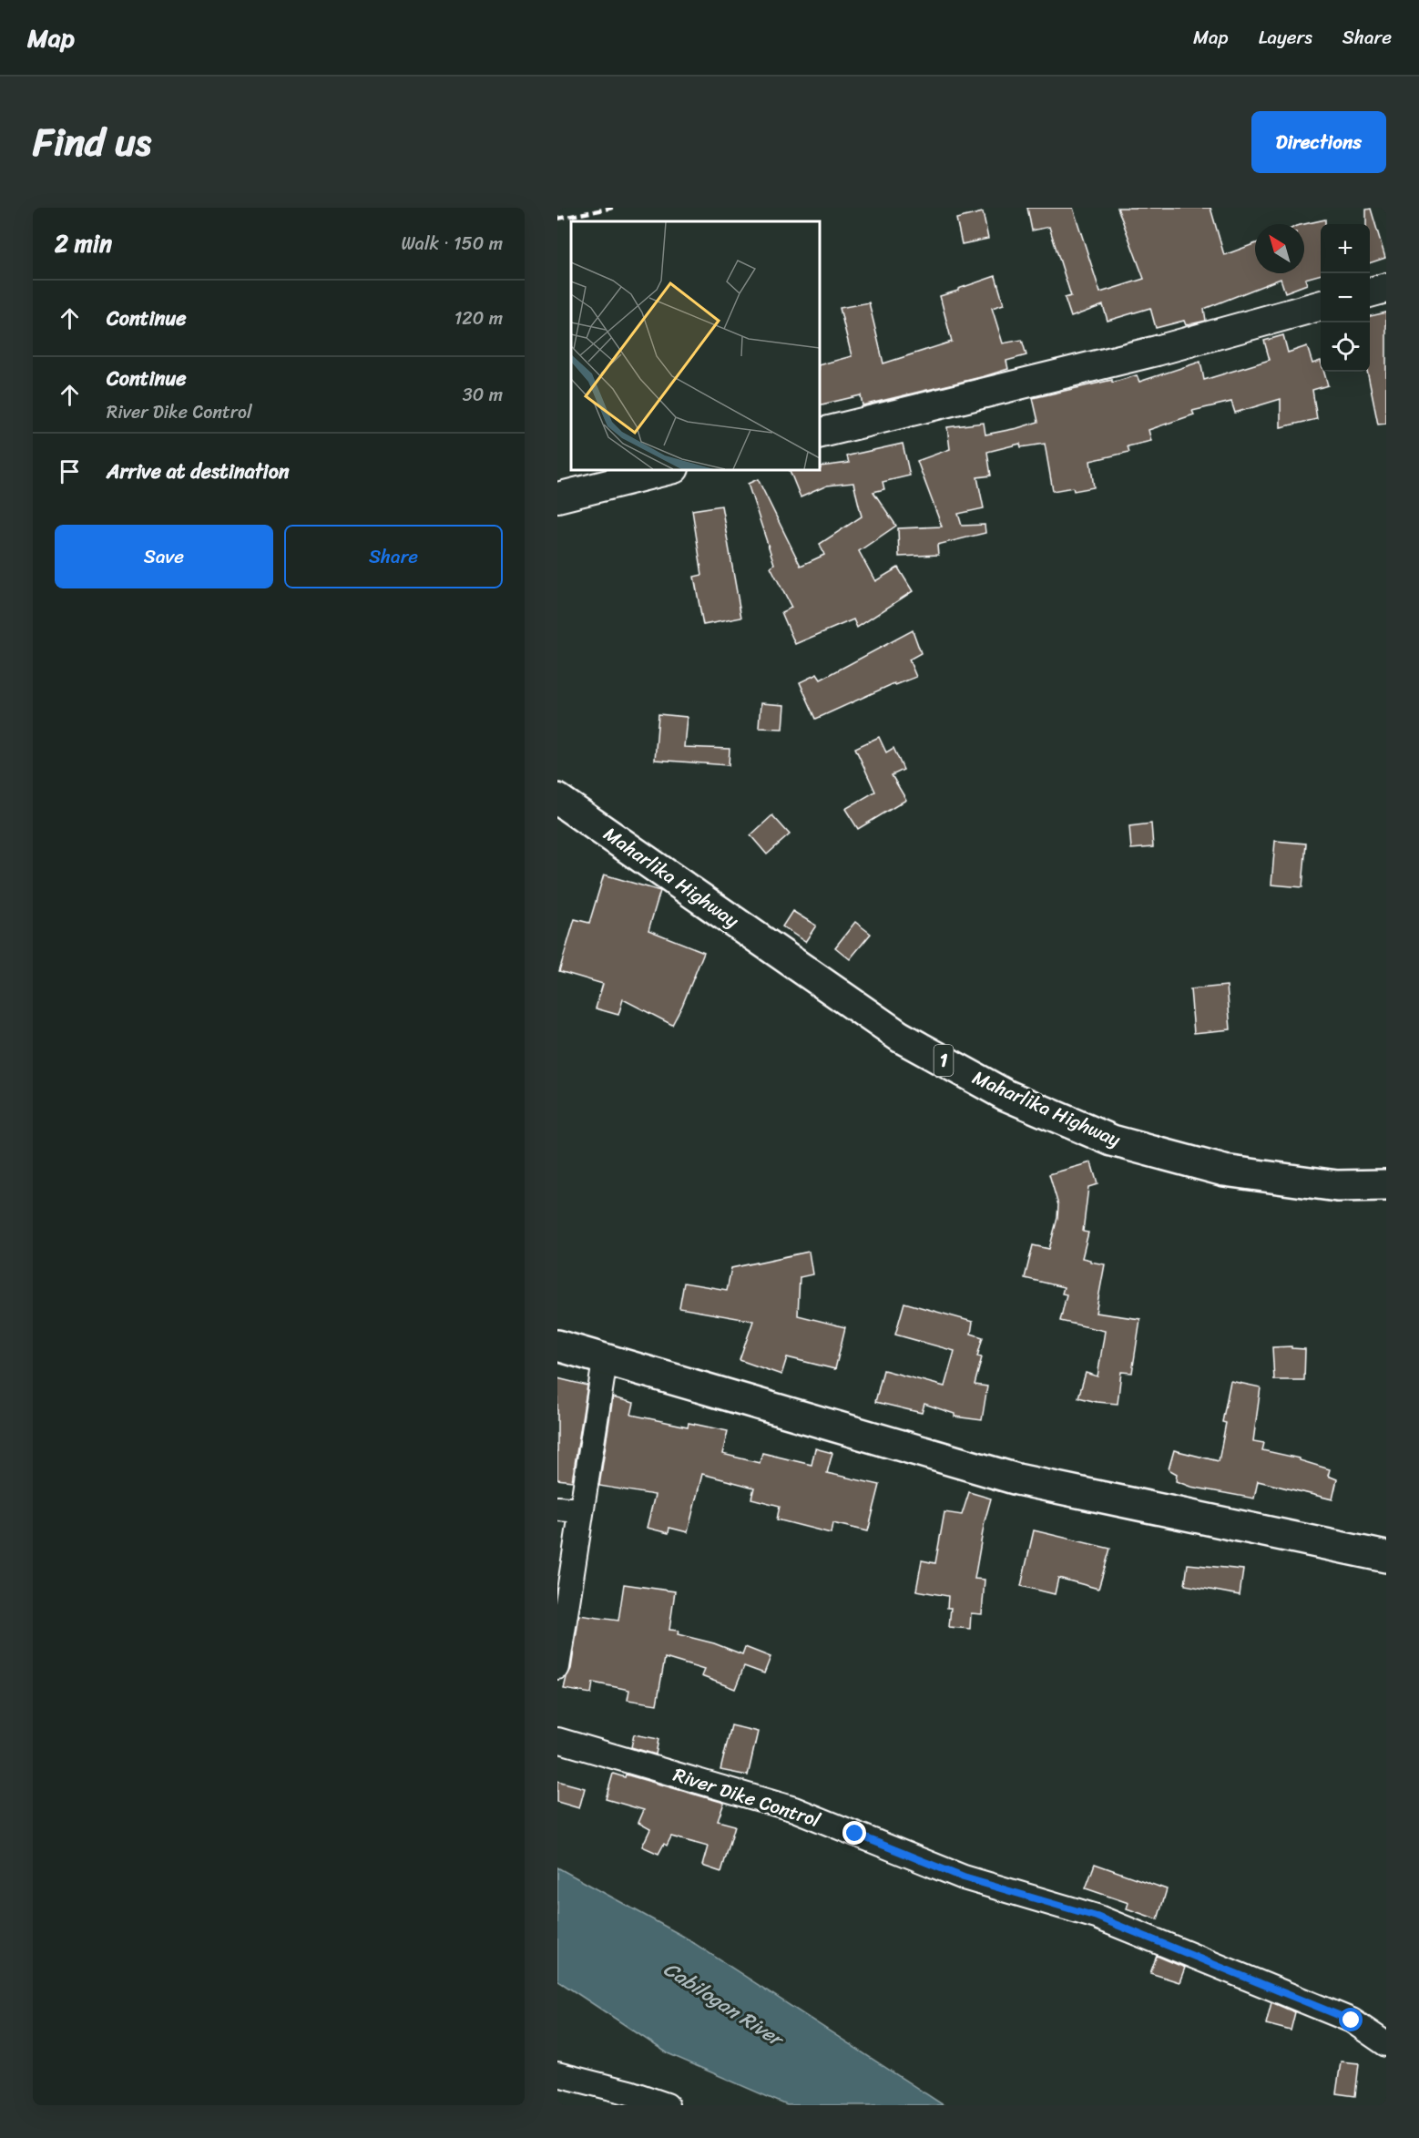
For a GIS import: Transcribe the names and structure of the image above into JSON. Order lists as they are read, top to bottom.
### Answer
{
  "streets": {
    "main road": ["Maharlika Highway", "1"],
    "street": ["River Dike Control"]
  },
  "water": ["Cabilogan River"],
  "north": "top left",
  "page": {
    "header": "Map",
    "nav": ["Map", "Layers", "Share"],
    "title": "Find us",
    "buttons": [
      "Directions",
      ["Save", "Share"]
    ],
    "heading": ["2 min", "Walk · 150 m"],
    "map_buttons": ["+", "−"],
    "list": [
      ["Continue", "120 m"],
      ["Continue", "River Dike Control", "30 m"],
      "Arrive at destination"
    ]
  }
}
